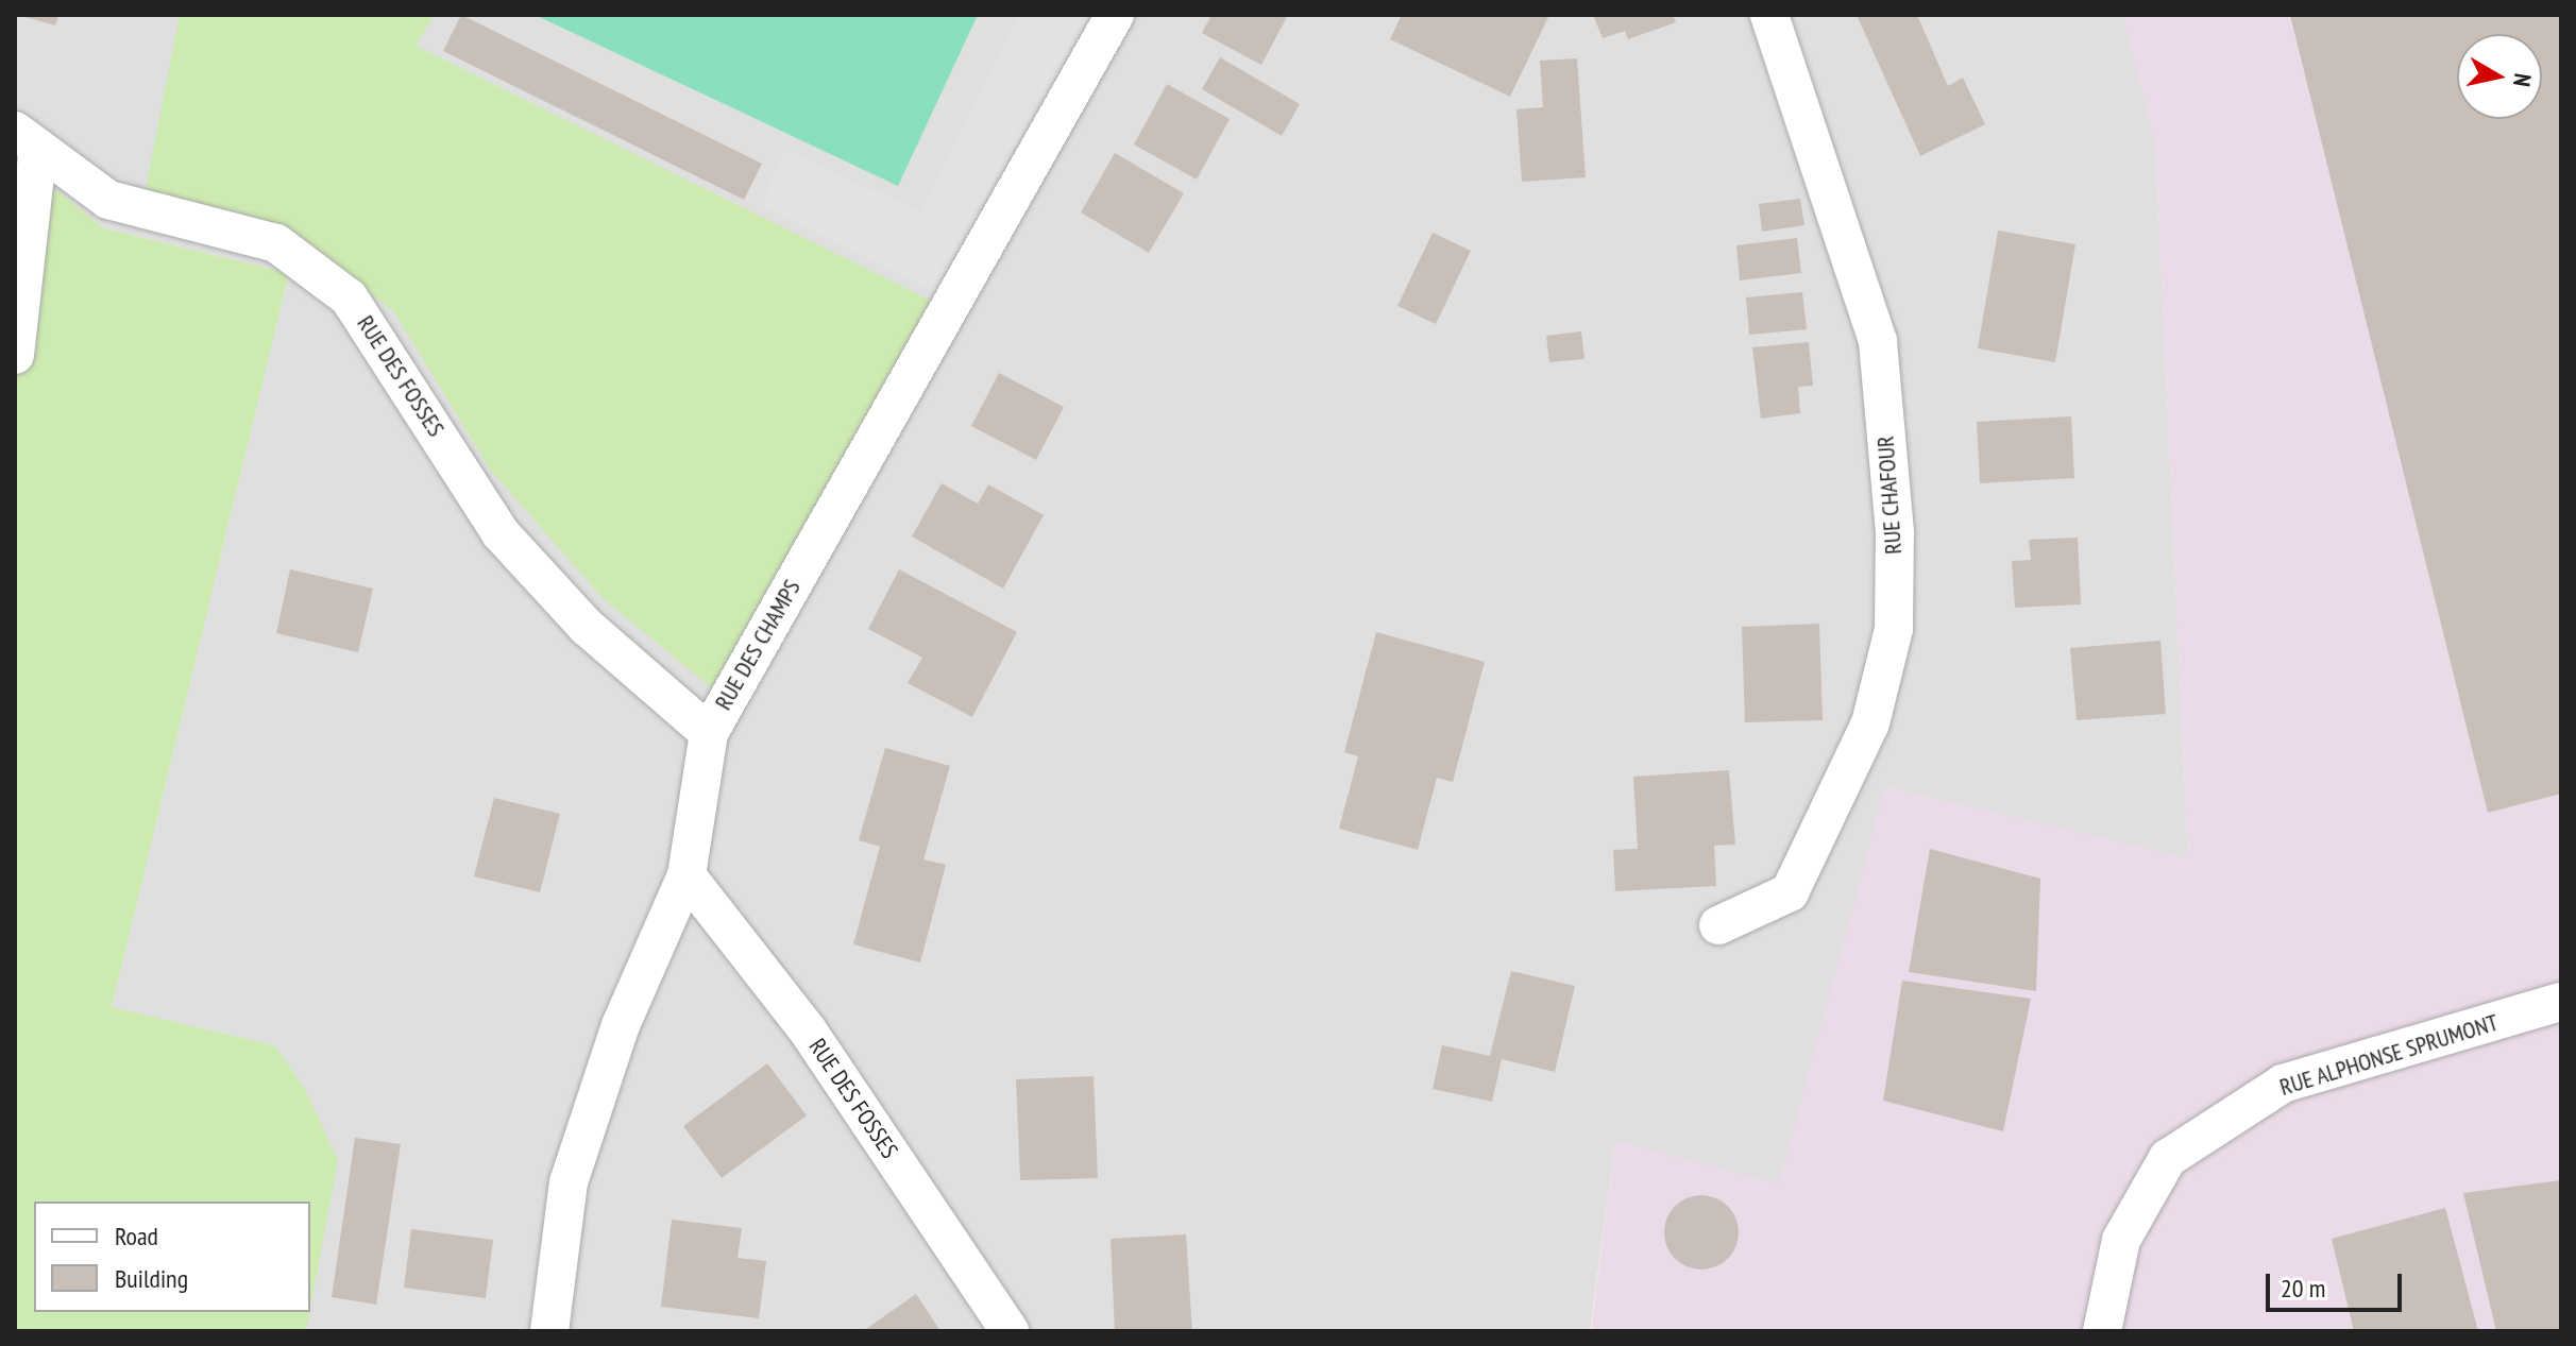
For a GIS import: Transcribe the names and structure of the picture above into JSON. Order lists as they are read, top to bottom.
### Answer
{
  "streets": {
    "street": [
      "RUE DES FOSSES",
      "RUE CHAFOUR",
      "RUE DES CHAMPS",
      "RUE ALPHONSE SPRUMONT"
    ]
  },
  "crossings": [
    ["RUE DES FOSSES", "RUE DES CHAMPS"]
  ],
  "legend": ["Road", "Building"],
  "scale_bar": "20 m",
  "north": "right"
}
